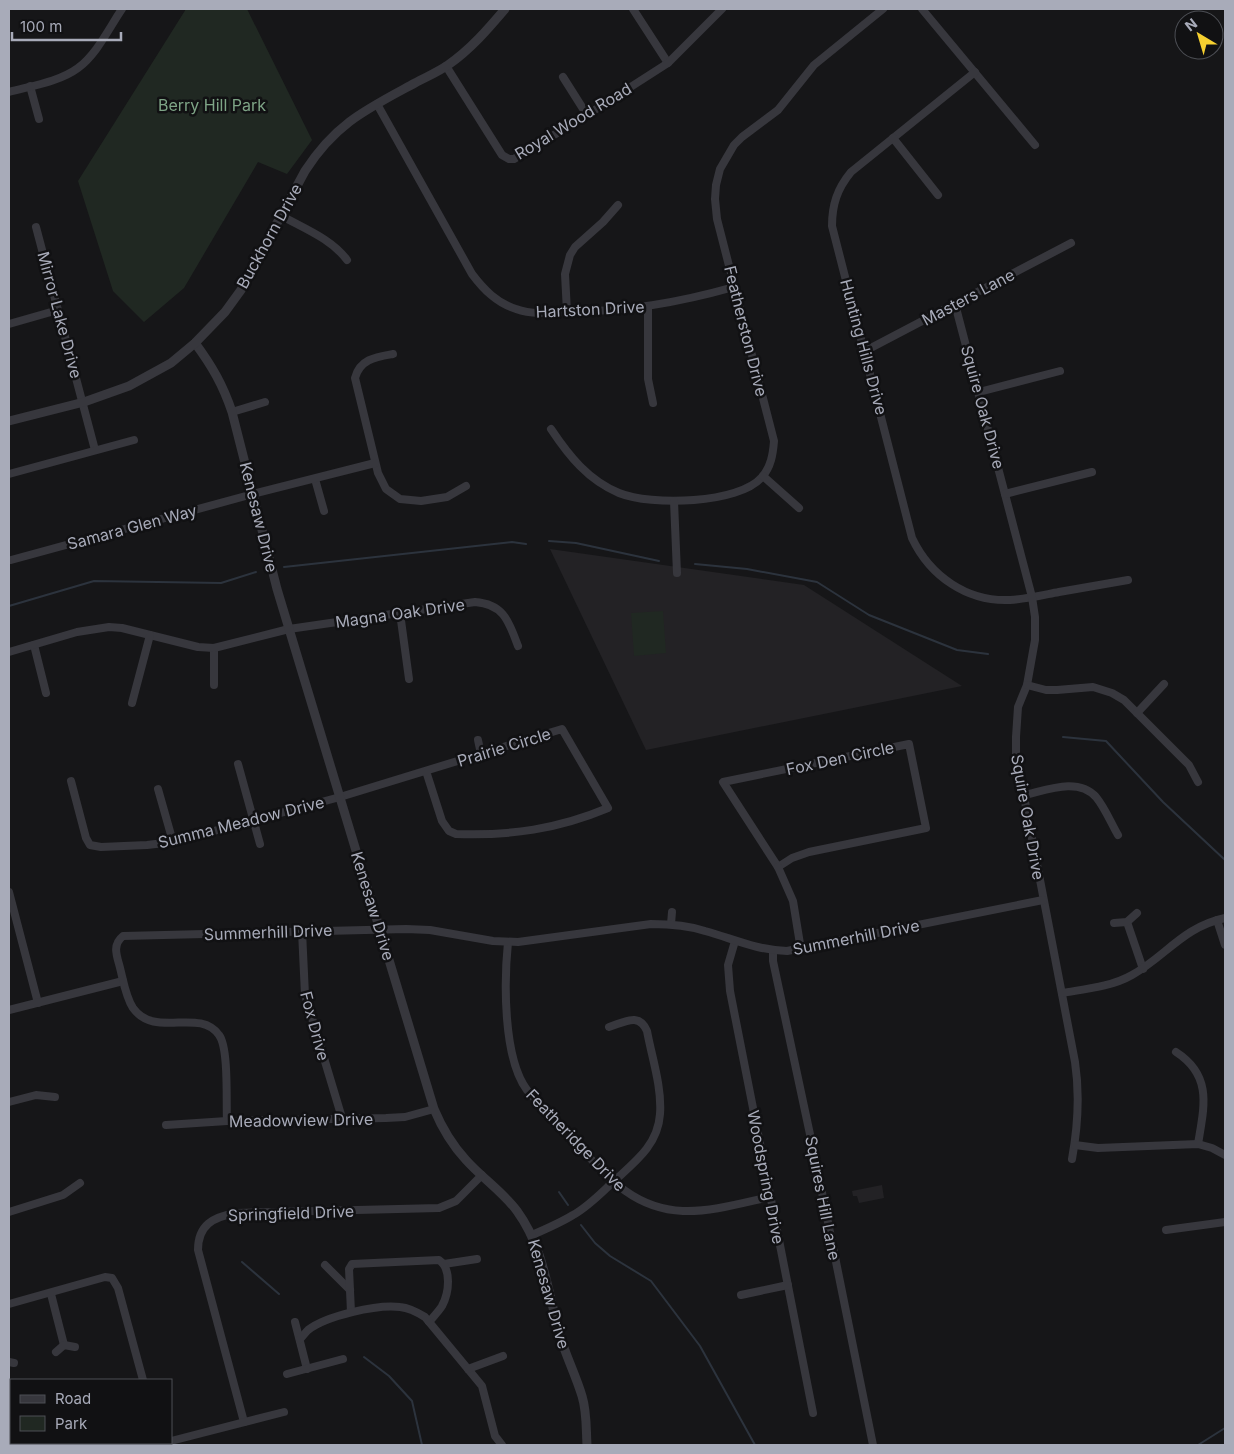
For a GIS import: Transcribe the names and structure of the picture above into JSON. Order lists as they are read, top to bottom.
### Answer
{
  "streets": {
    "street": [
      "Royal Wood Road",
      "Buckhorn Drive",
      "Masters Lane",
      "Hartston Drive",
      "Mirror Lake Drive",
      "Featherston Drive",
      "Hunting Hills Drive",
      "Squire Oak Drive",
      "Kenesaw Drive",
      "Samara Glen Way",
      "Magna Oak Drive",
      "Prairie Circle",
      "Fox Den Circle",
      "Summa Meadow Drive",
      "Summerhill Drive",
      "Fox Drive",
      "Meadowview Drive",
      "Featheridge Drive",
      "Woodspring Drive",
      "Squires Hill Lane",
      "Springfield Drive"
    ]
  },
  "crossings": [
    ["Royal Wood Road", "Buckhorn Drive"],
    ["Buckhorn Drive", "Hartston Drive"],
    ["Buckhorn Drive", "Mirror Lake Drive"],
    ["Buckhorn Drive", "Kenesaw Drive"],
    ["Masters Lane", "Hunting Hills Drive"],
    ["Masters Lane", "Squire Oak Drive"],
    ["Hartston Drive", "Featherston Drive"],
    ["Hunting Hills Drive", "Squire Oak Drive"],
    ["Squire Oak Drive", "Summerhill Drive"],
    ["Kenesaw Drive", "Samara Glen Way"],
    ["Kenesaw Drive", "Magna Oak Drive"],
    ["Kenesaw Drive", "Prairie Circle"],
    ["Kenesaw Drive", "Summa Meadow Drive"],
    ["Kenesaw Drive", "Summerhill Drive"],
    ["Kenesaw Drive", "Meadowview Drive"],
    ["Kenesaw Drive", "Springfield Drive"],
    ["Prairie Circle", "Summa Meadow Drive"],
    ["Fox Den Circle", "Summerhill Drive"],
    ["Summerhill Drive", "Fox Drive"],
    ["Summerhill Drive", "Meadowview Drive"],
    ["Summerhill Drive", "Featheridge Drive"],
    ["Summerhill Drive", "Woodspring Drive"],
    ["Summerhill Drive", "Squires Hill Lane"],
    ["Fox Drive", "Meadowview Drive"],
    ["Featheridge Drive", "Woodspring Drive"]
  ],
  "parks": ["Berry Hill Park"],
  "legend": ["Road", "Park"],
  "scale_bar": "100 m",
  "north": "top left"
}
